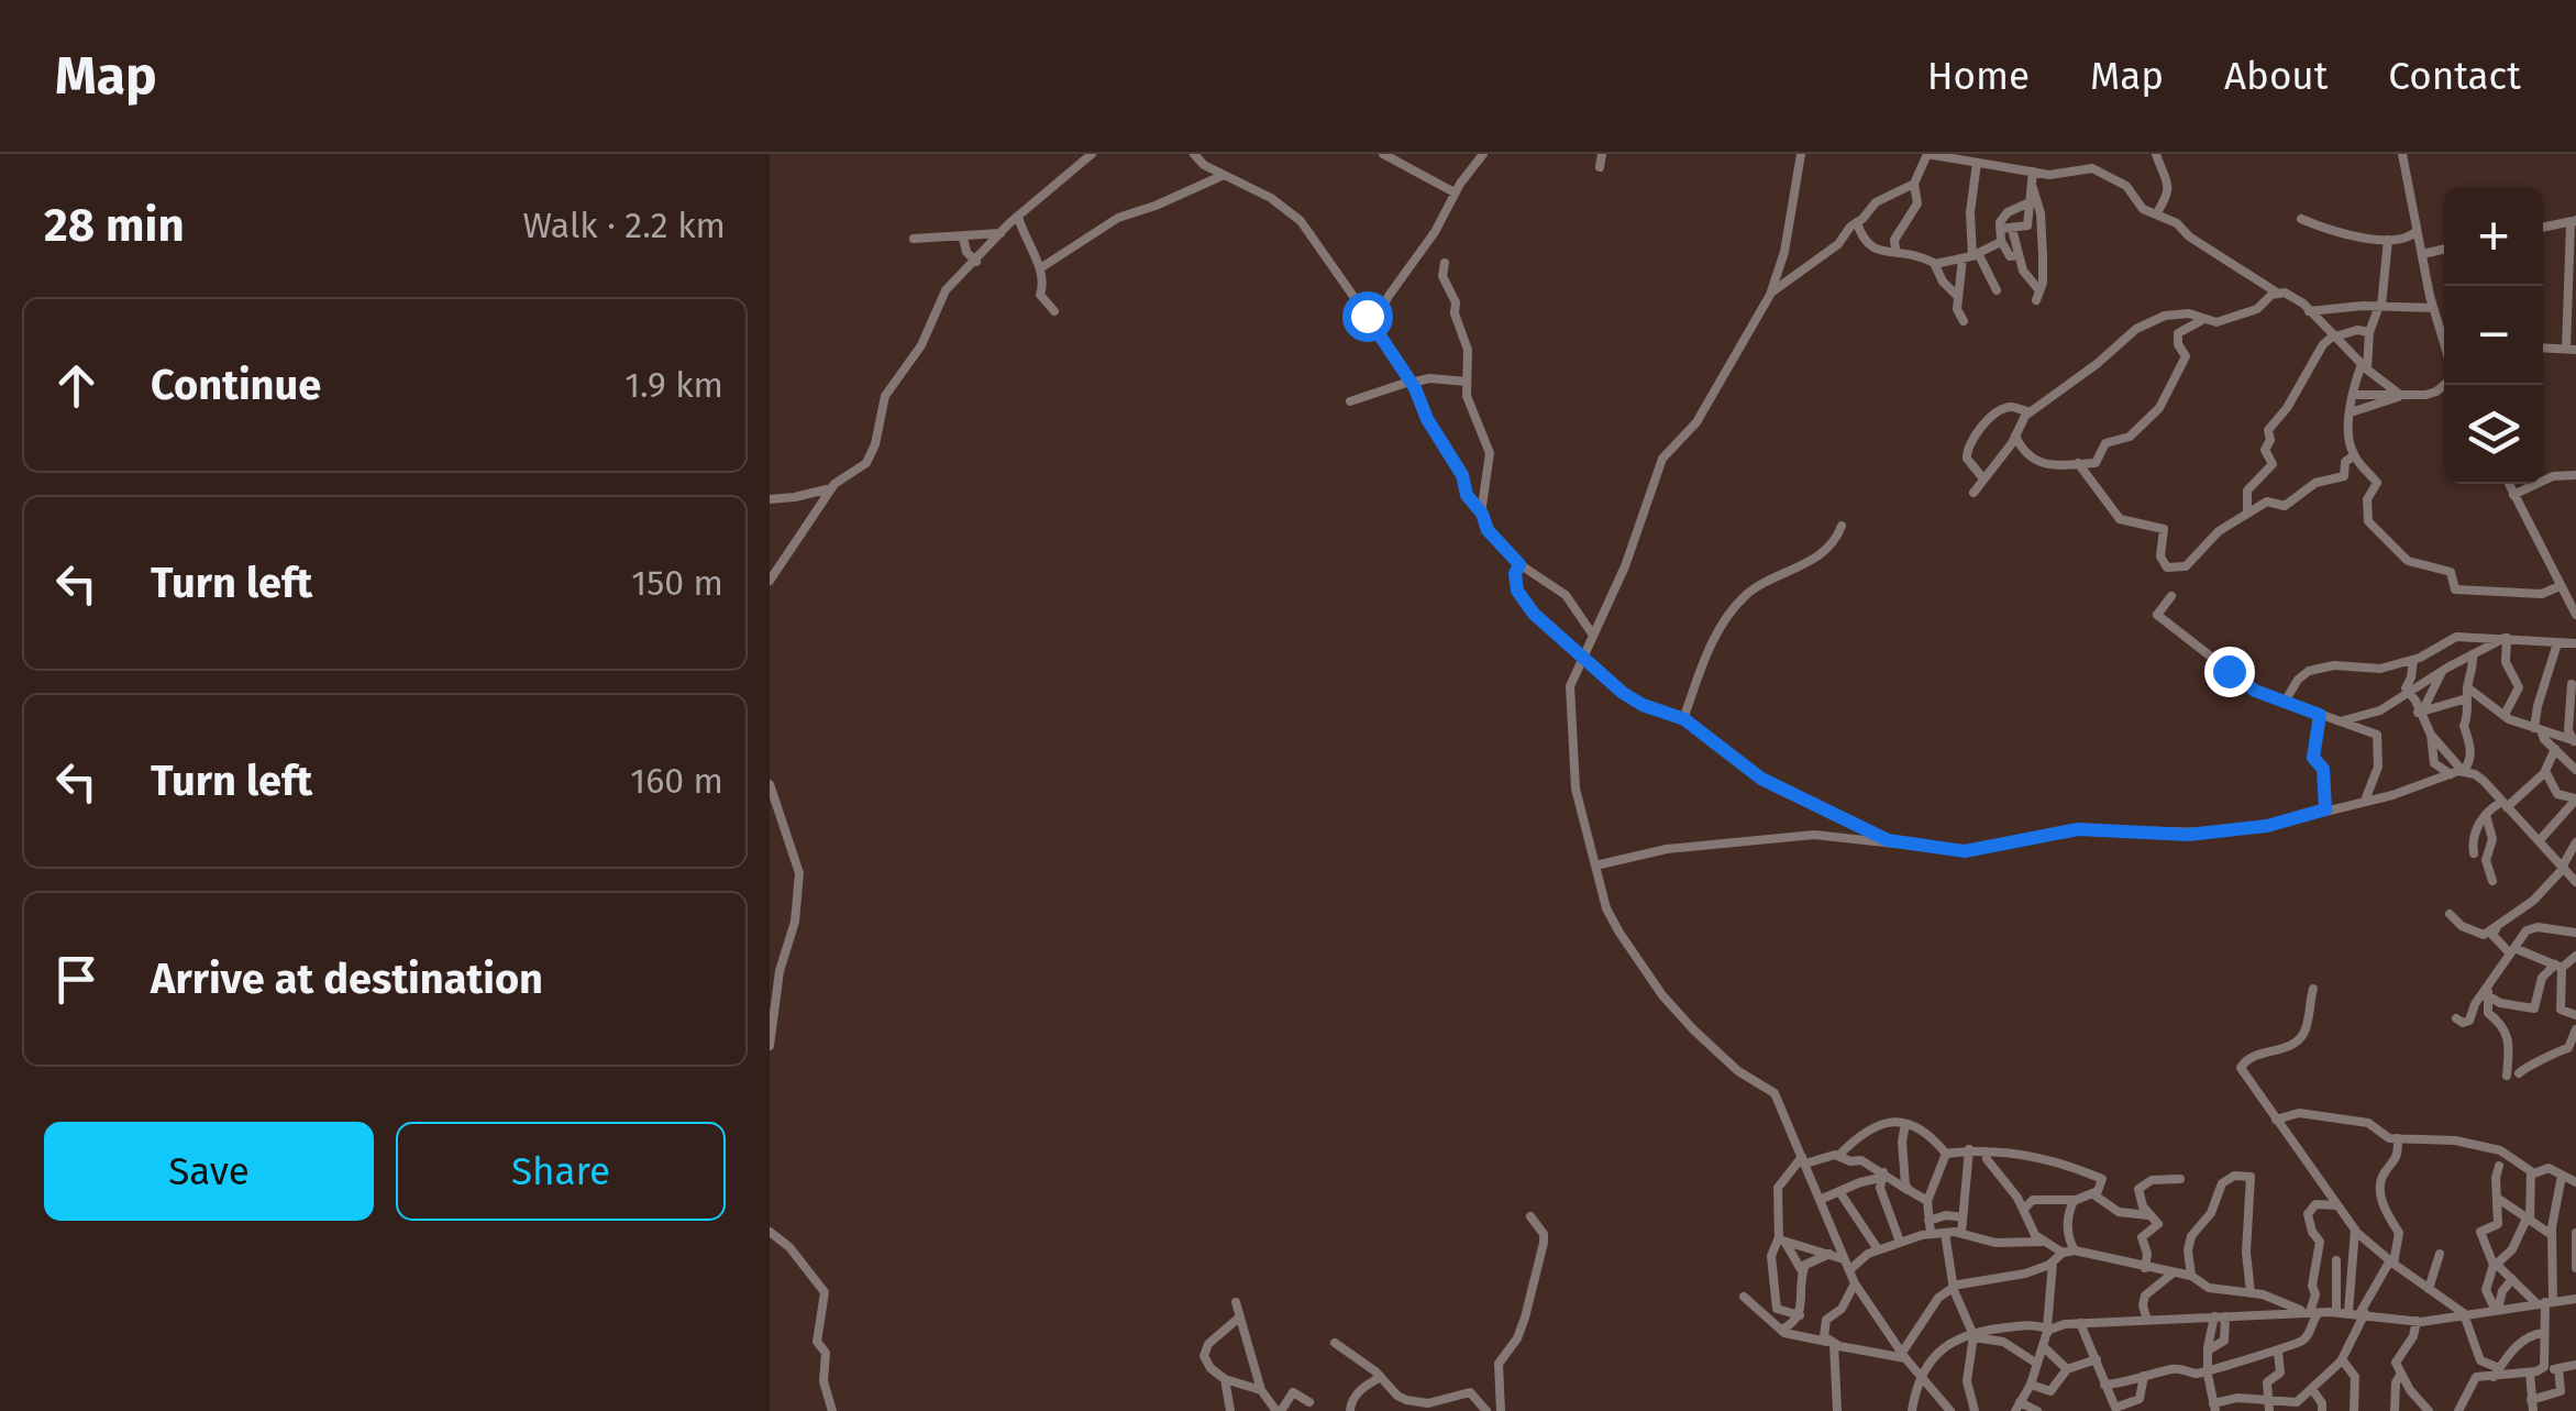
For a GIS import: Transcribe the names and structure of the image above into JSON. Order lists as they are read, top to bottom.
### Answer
{
  "page": {
    "header": "Map",
    "nav": [
      "Home",
      "Map",
      "About",
      "Contact"
    ],
    "heading": ["28 min", "Walk · 2.2 km"],
    "map_buttons": ["+", "−"],
    "list": [
      ["Continue", "1.9 km"],
      ["Turn left", "150 m"],
      ["Turn left", "160 m"],
      "Arrive at destination"
    ],
    "buttons": ["Save", "Share"]
  }
}
